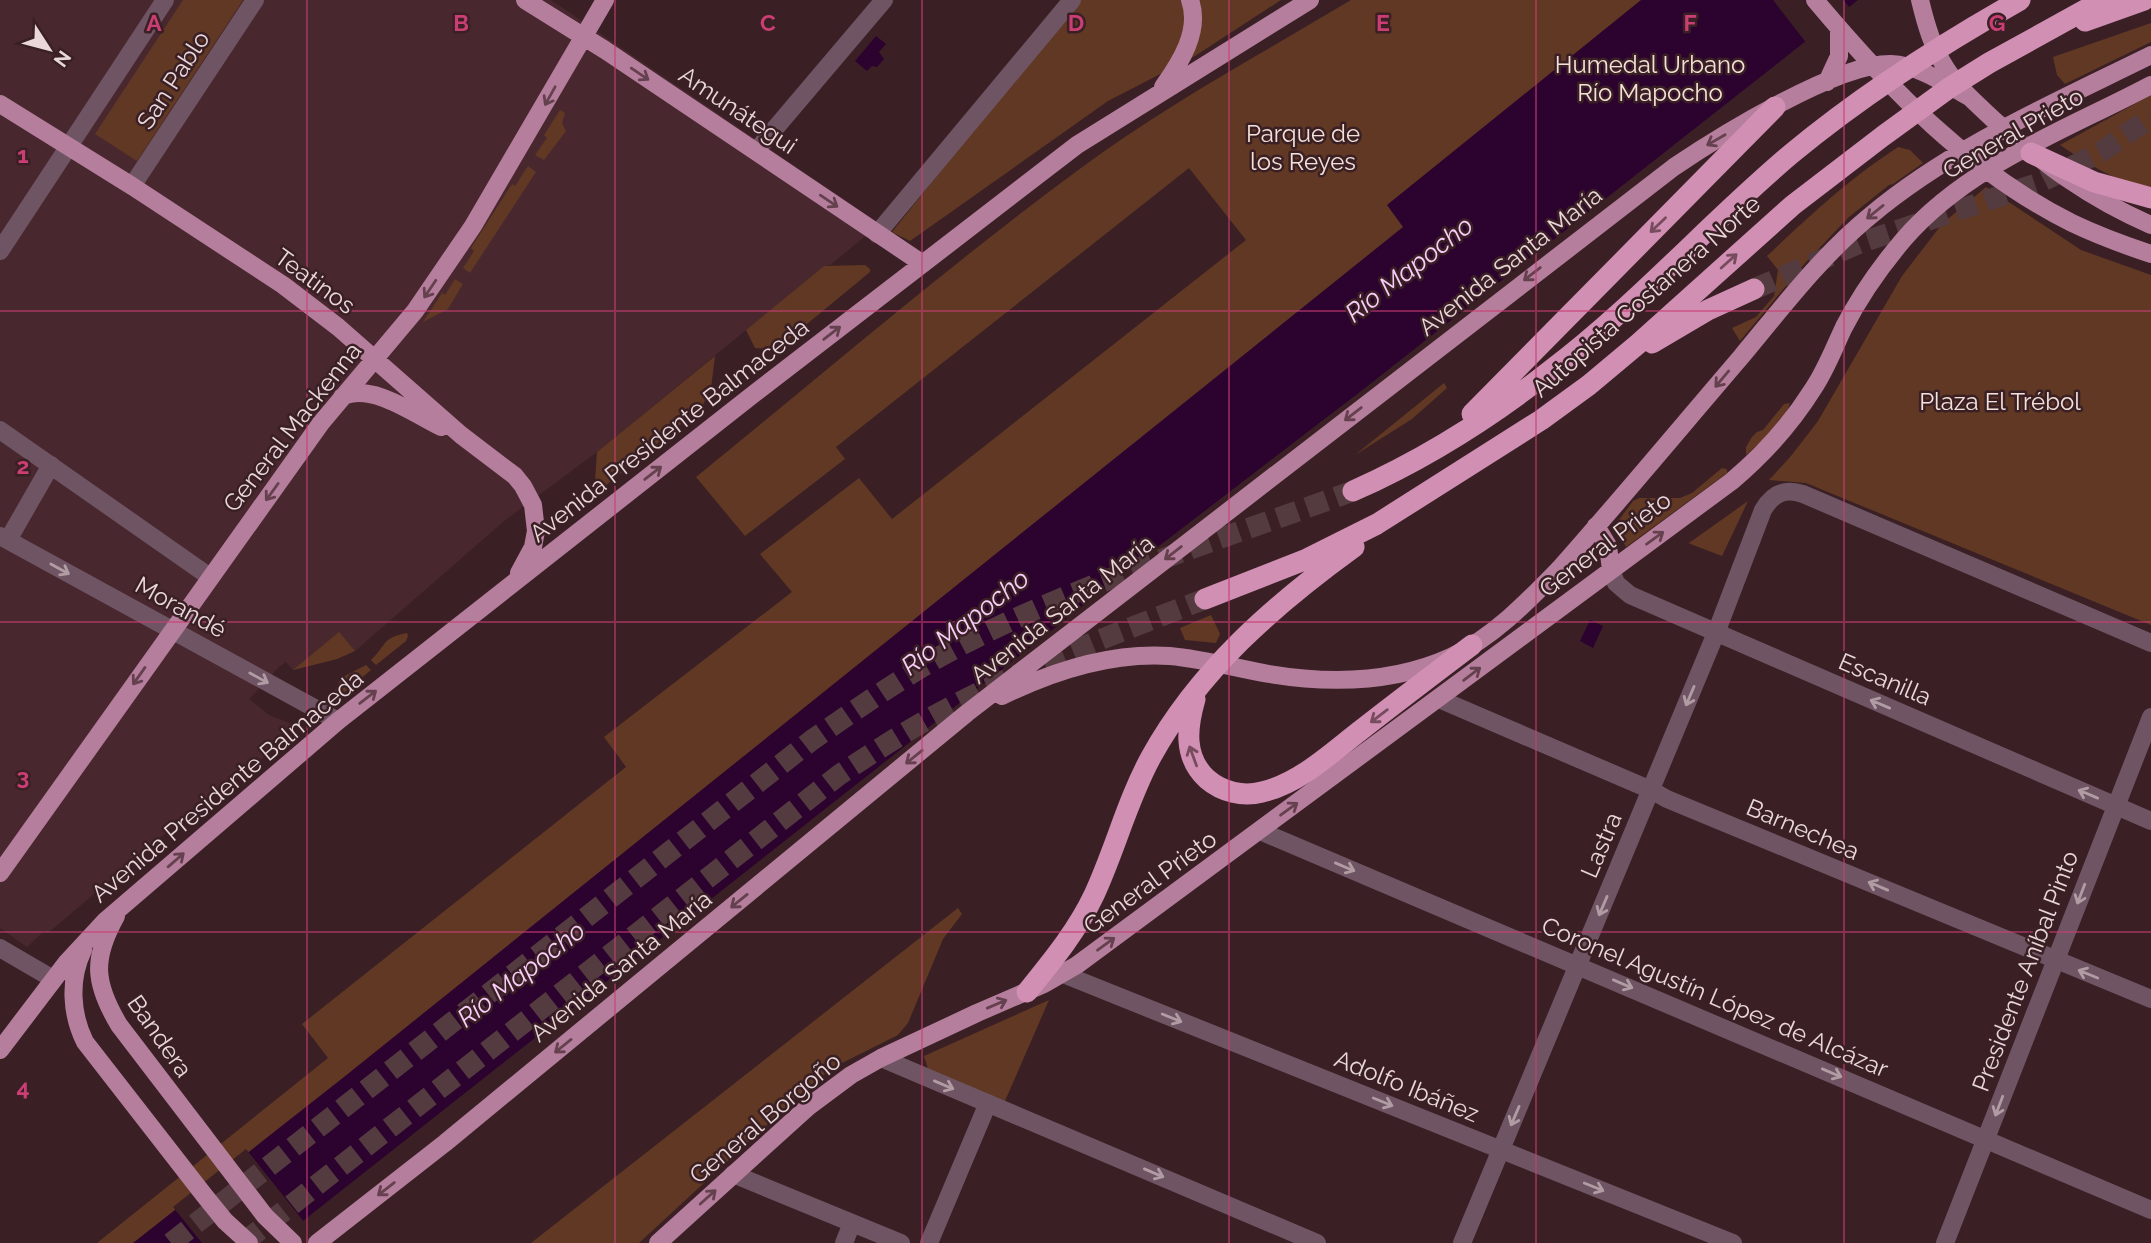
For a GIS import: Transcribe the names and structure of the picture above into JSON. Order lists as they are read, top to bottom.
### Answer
{
  "streets": {
    "highway": ["Autopista Costanera Norte"],
    "main road": [
      "Amunátegui",
      "General Prieto",
      "Avenida Santa María",
      "Teatinos",
      "General Mackenna",
      "Avenida Presidente Balmaceda",
      "Bandera",
      "General Borgoño"
    ],
    "street": [
      "San Pablo",
      "Morandé",
      "Escanilla",
      "Barnechea",
      "Lastra",
      "Presidente Aníbal Pinto",
      "Coronel Agustín López de Alcázar",
      "Adolfo Ibáñez"
    ]
  },
  "crossings": [
    ["San Pablo", "Teatinos"],
    ["Amunátegui", "General Mackenna"],
    ["Amunátegui", "Avenida Presidente Balmaceda"],
    ["General Prieto", "Avenida Santa María"],
    ["General Prieto", "Escanilla"],
    ["General Prieto", "Barnechea"],
    ["General Prieto", "Coronel Agustín López de Alcázar"],
    ["General Prieto", "Adolfo Ibáñez"],
    ["General Prieto", "General Borgoño"],
    ["Teatinos", "General Mackenna"],
    ["Teatinos", "Avenida Presidente Balmaceda"],
    ["General Mackenna", "Morandé"],
    ["Avenida Presidente Balmaceda", "Morandé"],
    ["Avenida Presidente Balmaceda", "Bandera"],
    ["Escanilla", "Lastra"],
    ["Escanilla", "Presidente Aníbal Pinto"],
    ["Barnechea", "Lastra"],
    ["Barnechea", "Presidente Aníbal Pinto"],
    ["Lastra", "Coronel Agustín López de Alcázar"],
    ["Lastra", "Adolfo Ibáñez"],
    ["Presidente Aníbal Pinto", "Coronel Agustín López de Alcázar"]
  ],
  "one_way": [
    "Amunátegui",
    "Avenida Santa María",
    "General Mackenna",
    "Avenida Presidente Balmaceda",
    "Escanilla",
    "Barnechea",
    "Lastra",
    "Presidente Aníbal Pinto",
    "Coronel Agustín López de Alcázar",
    "General Borgoño"
  ],
  "water": ["Río Mapocho"],
  "parks": ["Humedal Urbano Río Mapocho", "Parque de los Reyes", "Plaza El Trébol"],
  "north": "bottom right",
  "grid": {
    "columns": [
      "A",
      "B",
      "C",
      "D",
      "E",
      "F",
      "G"
    ],
    "rows": [
      "1",
      "2",
      "3",
      "4"
    ]
  }
}
